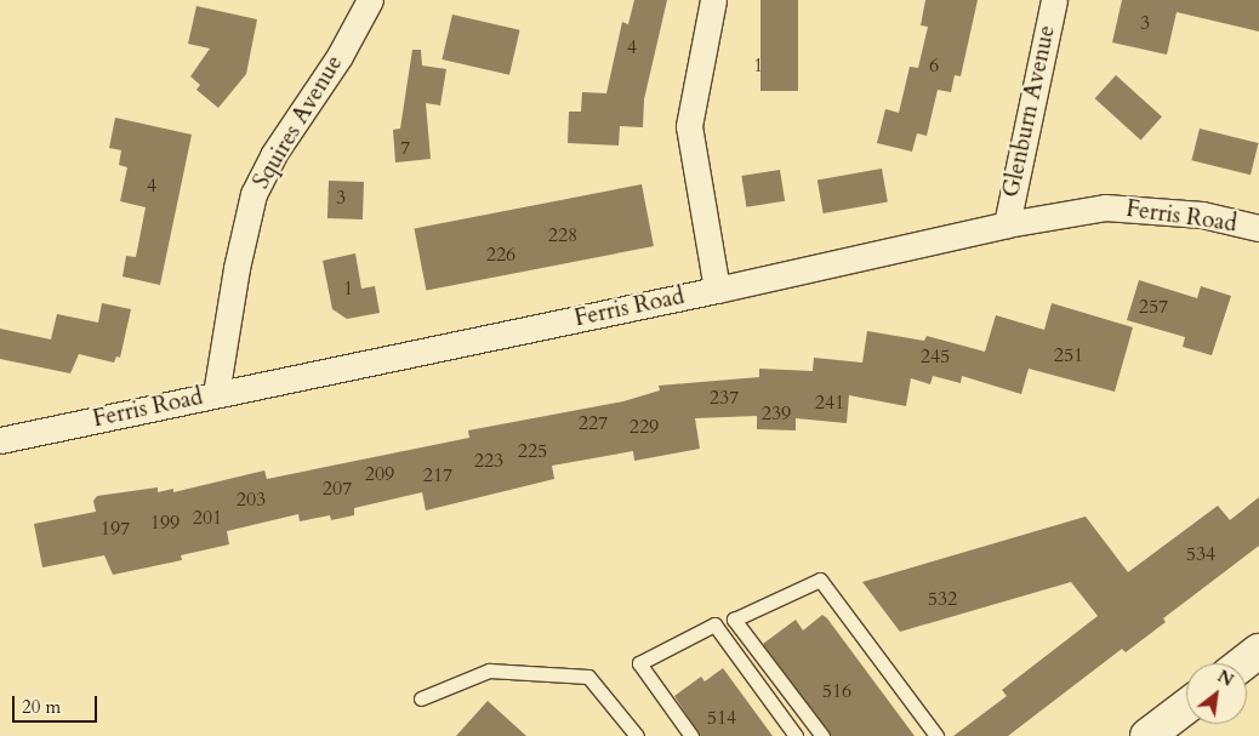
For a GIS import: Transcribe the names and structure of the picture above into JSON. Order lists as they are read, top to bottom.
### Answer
{
  "streets": {
    "street": ["Glenburn Avenue", "Squires Avenue", "Ferris Road"]
  },
  "crossings": [
    ["Glenburn Avenue", "Ferris Road"],
    ["Squires Avenue", "Ferris Road"]
  ],
  "house_numbers": [
    "3",
    "4",
    "1",
    "6",
    "7",
    "4",
    "3",
    "228",
    "226",
    "1",
    "257",
    "251",
    "245",
    "237",
    "241",
    "239",
    "227",
    "229",
    "225",
    "223",
    "209",
    "217",
    "207",
    "203",
    "201",
    "199",
    "197",
    "534",
    "532",
    "516",
    "514"
  ],
  "scale_bar": "20 m",
  "north": "top right"
}
